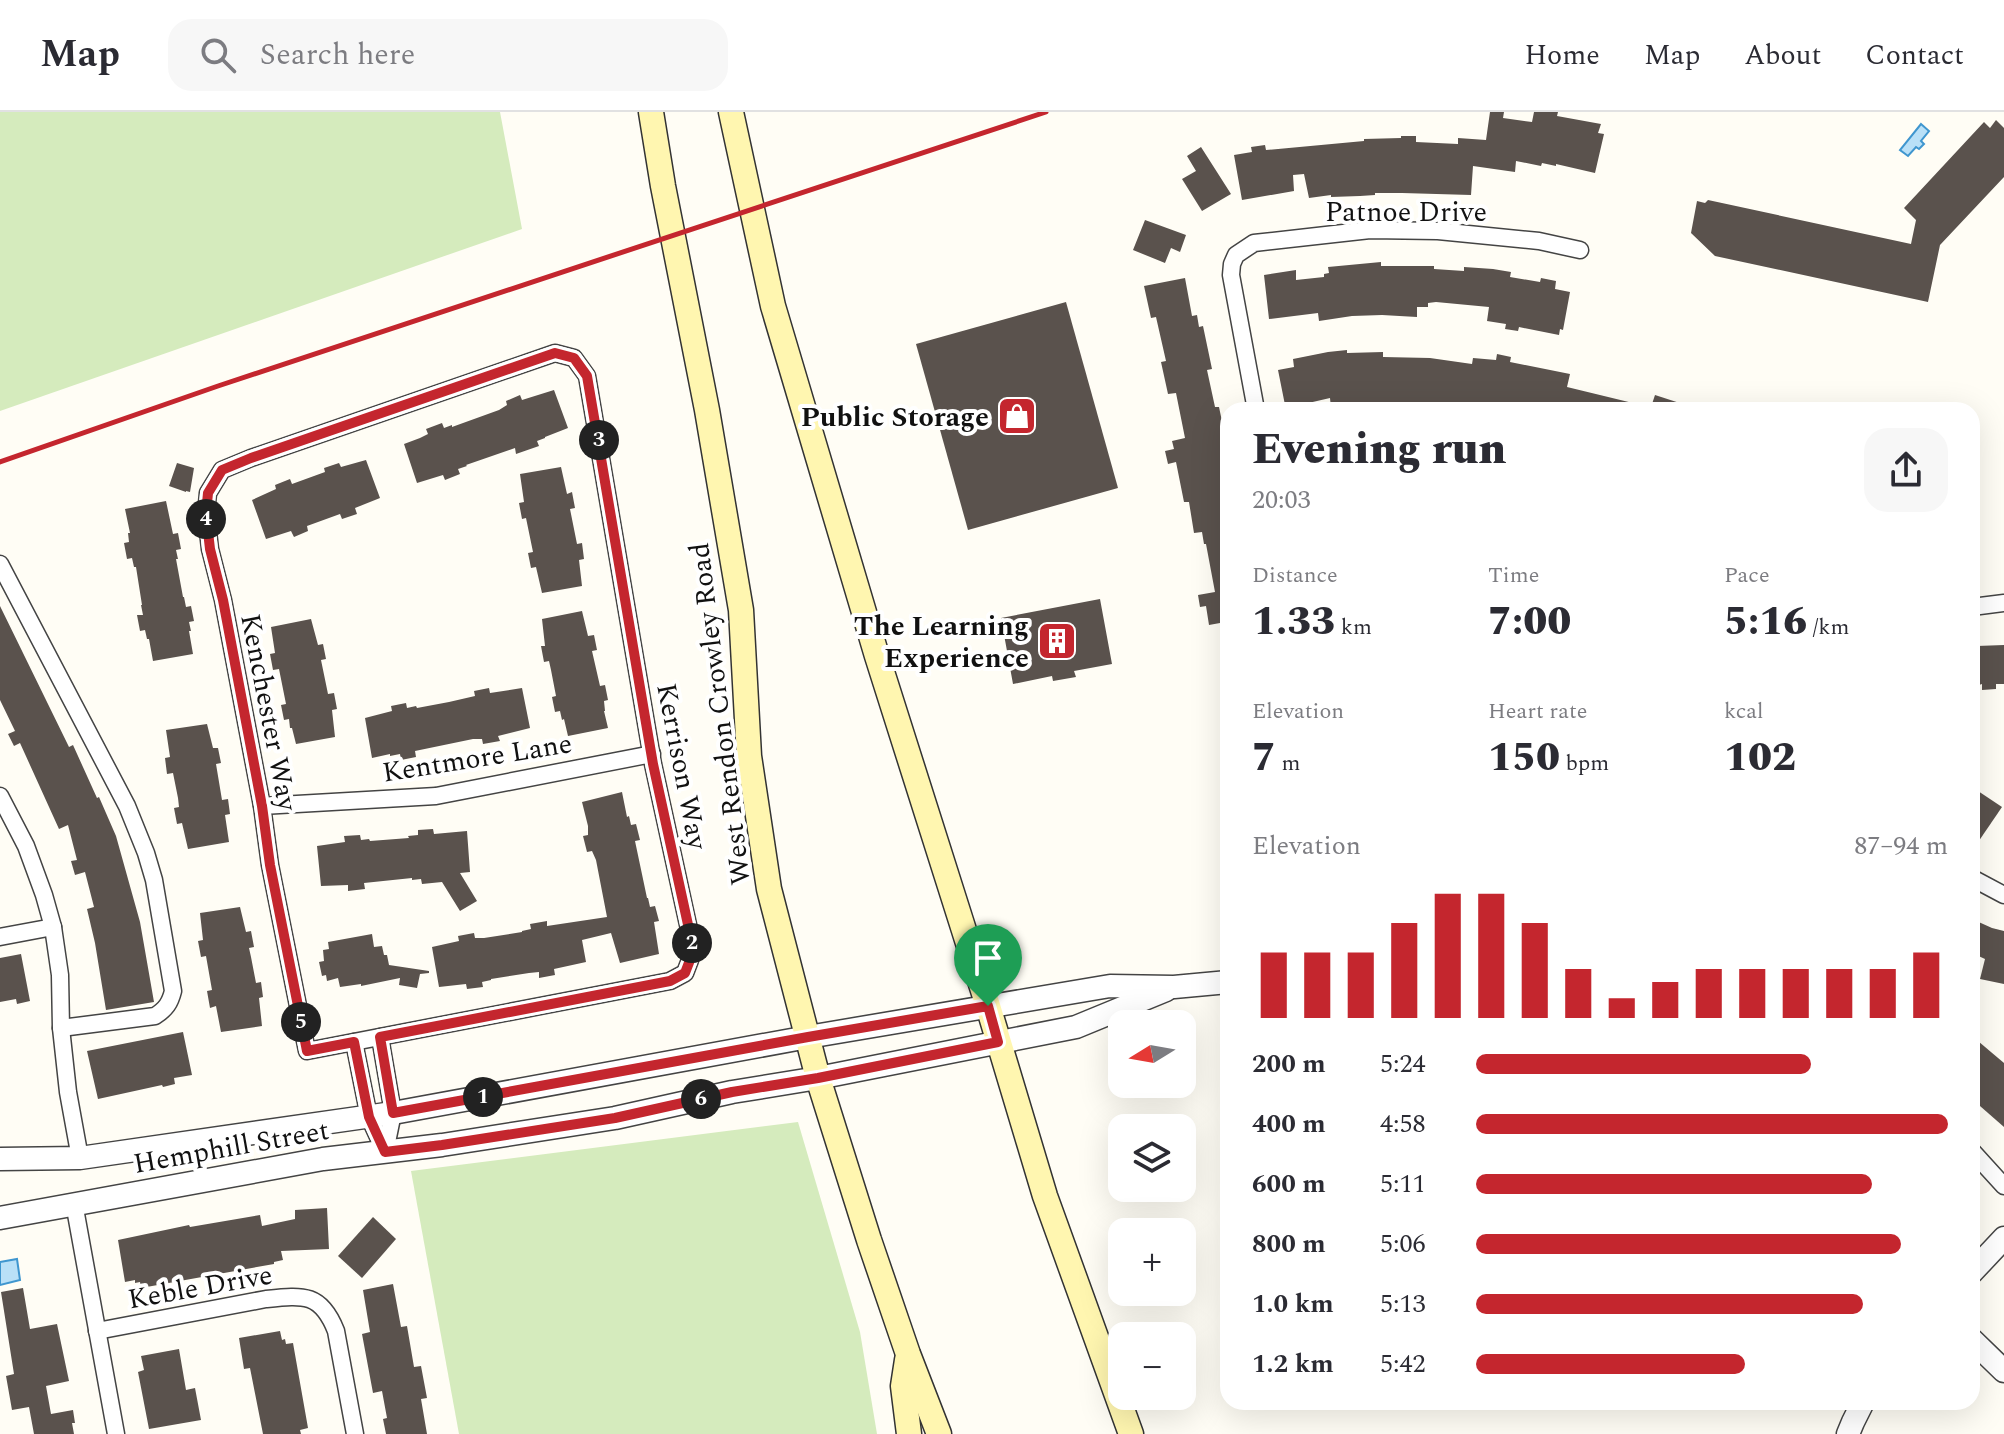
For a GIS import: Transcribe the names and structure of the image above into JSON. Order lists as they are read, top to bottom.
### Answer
{
  "streets": {
    "main road": ["West Rendon Crowley Road"],
    "street": [
      "Patnoe Drive",
      "Kenchester Way",
      "Kentmore Lane",
      "Kerrison Way",
      "Hemphill Street",
      "Keble Drive"
    ]
  },
  "crossings": [
    ["Kenchester Way", "Kentmore Lane"],
    ["Kenchester Way", "Kerrison Way"],
    ["West Rendon Crowley Road", "Hemphill Street"],
    ["Kentmore Lane", "Kerrison Way"]
  ],
  "places": {
    "shop": ["Public Storage"],
    "building": ["The Learning Experience"]
  },
  "north": "left",
  "page": {
    "header": "Map",
    "search": "Search here",
    "nav": [
      "Home",
      "Map",
      "About",
      "Contact"
    ],
    "heading": ["Evening run", "20:03"],
    "pins": [
      "3",
      "4",
      "2",
      "5",
      "1",
      "6"
    ],
    "stats": [
      ["Distance", "1.33 km"],
      ["Time", "7:00"],
      ["Pace", "5:16 /km"],
      ["Elevation", "7 m"],
      ["Heart rate", "150 bpm"],
      ["kcal", "102"]
    ],
    "chart": ["Elevation", "87–94 m"],
    "map_buttons": ["+", "−"],
    "list": [
      {
        "name": "200 m",
        "note": "5:24"
      },
      {
        "name": "400 m",
        "note": "4:58"
      },
      {
        "name": "600 m",
        "note": "5:11"
      },
      {
        "name": "800 m",
        "note": "5:06"
      },
      {
        "name": "1.0 km",
        "note": "5:13"
      },
      {
        "name": "1.2 km",
        "note": "5:42"
      }
    ]
  }
}
